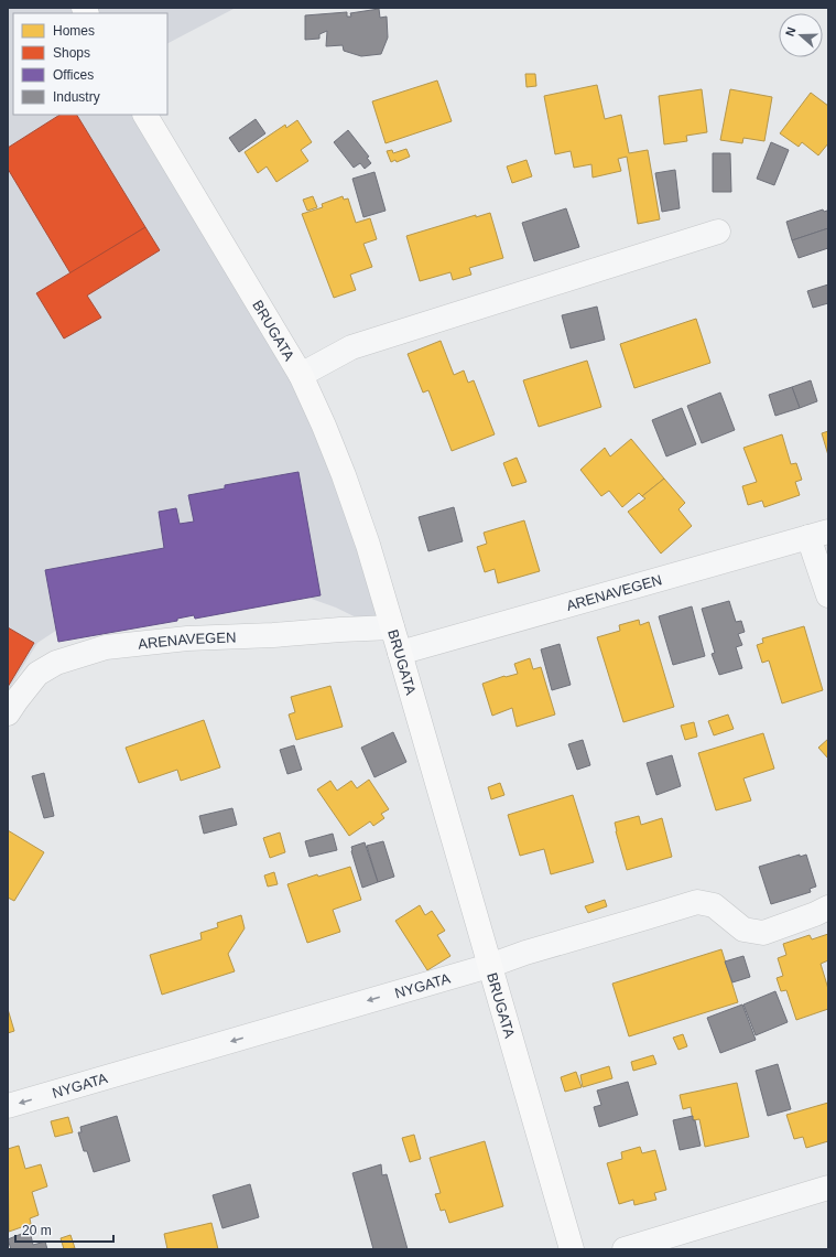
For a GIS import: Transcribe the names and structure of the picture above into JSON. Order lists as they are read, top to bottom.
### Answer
{
  "streets": {
    "main road": ["BRUGATA"],
    "street": ["ARENAVEGEN", "NYGATA"]
  },
  "crossings": [
    ["BRUGATA", "ARENAVEGEN"],
    ["BRUGATA", "NYGATA"]
  ],
  "one_way": ["NYGATA"],
  "legend": [
    "Homes",
    "Shops",
    "Offices",
    "Industry"
  ],
  "scale_bar": "20 m",
  "north": "left"
}
